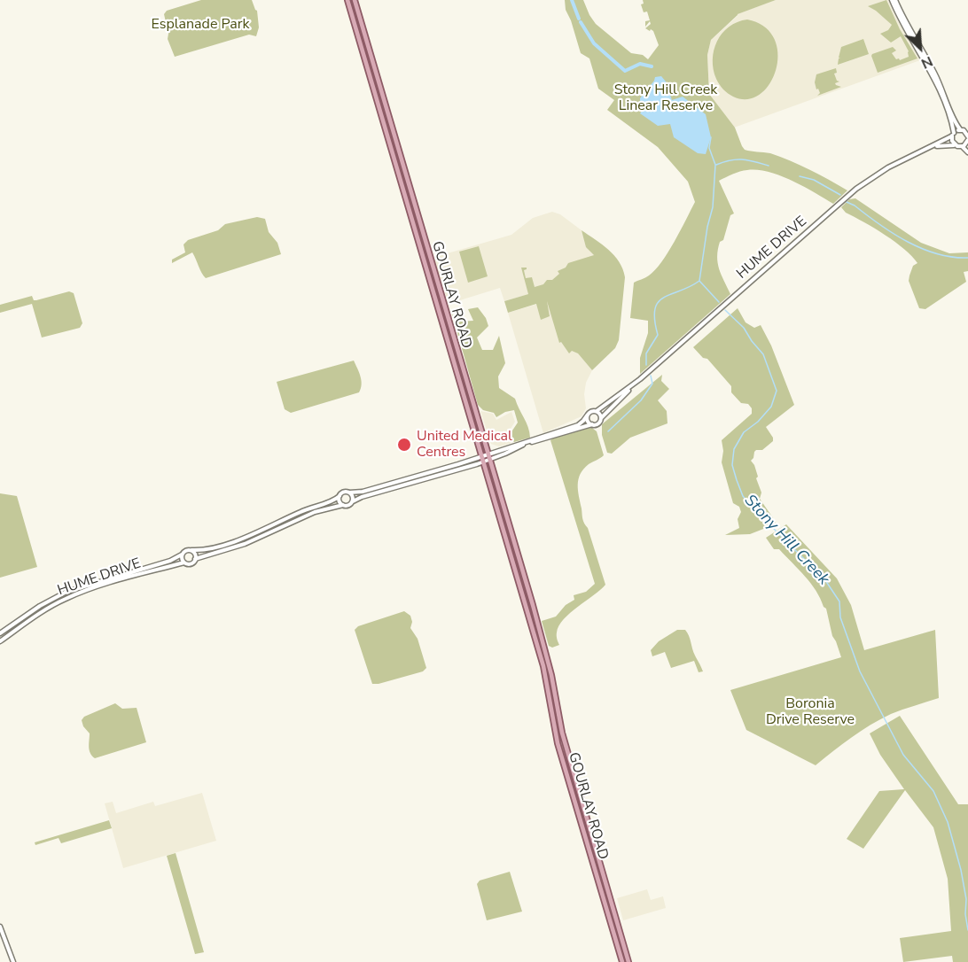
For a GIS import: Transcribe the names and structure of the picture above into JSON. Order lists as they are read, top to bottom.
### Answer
{
  "streets": {
    "main road": ["GOURLAY ROAD"],
    "street": ["HUME DRIVE"]
  },
  "water": ["Stony Hill Creek"],
  "parks": ["Esplanade Park", "Stony Hill Creek Linear Reserve", "Boronia Drive Reserve"],
  "places": ["United Medical Centres"],
  "north": "bottom right"
}
